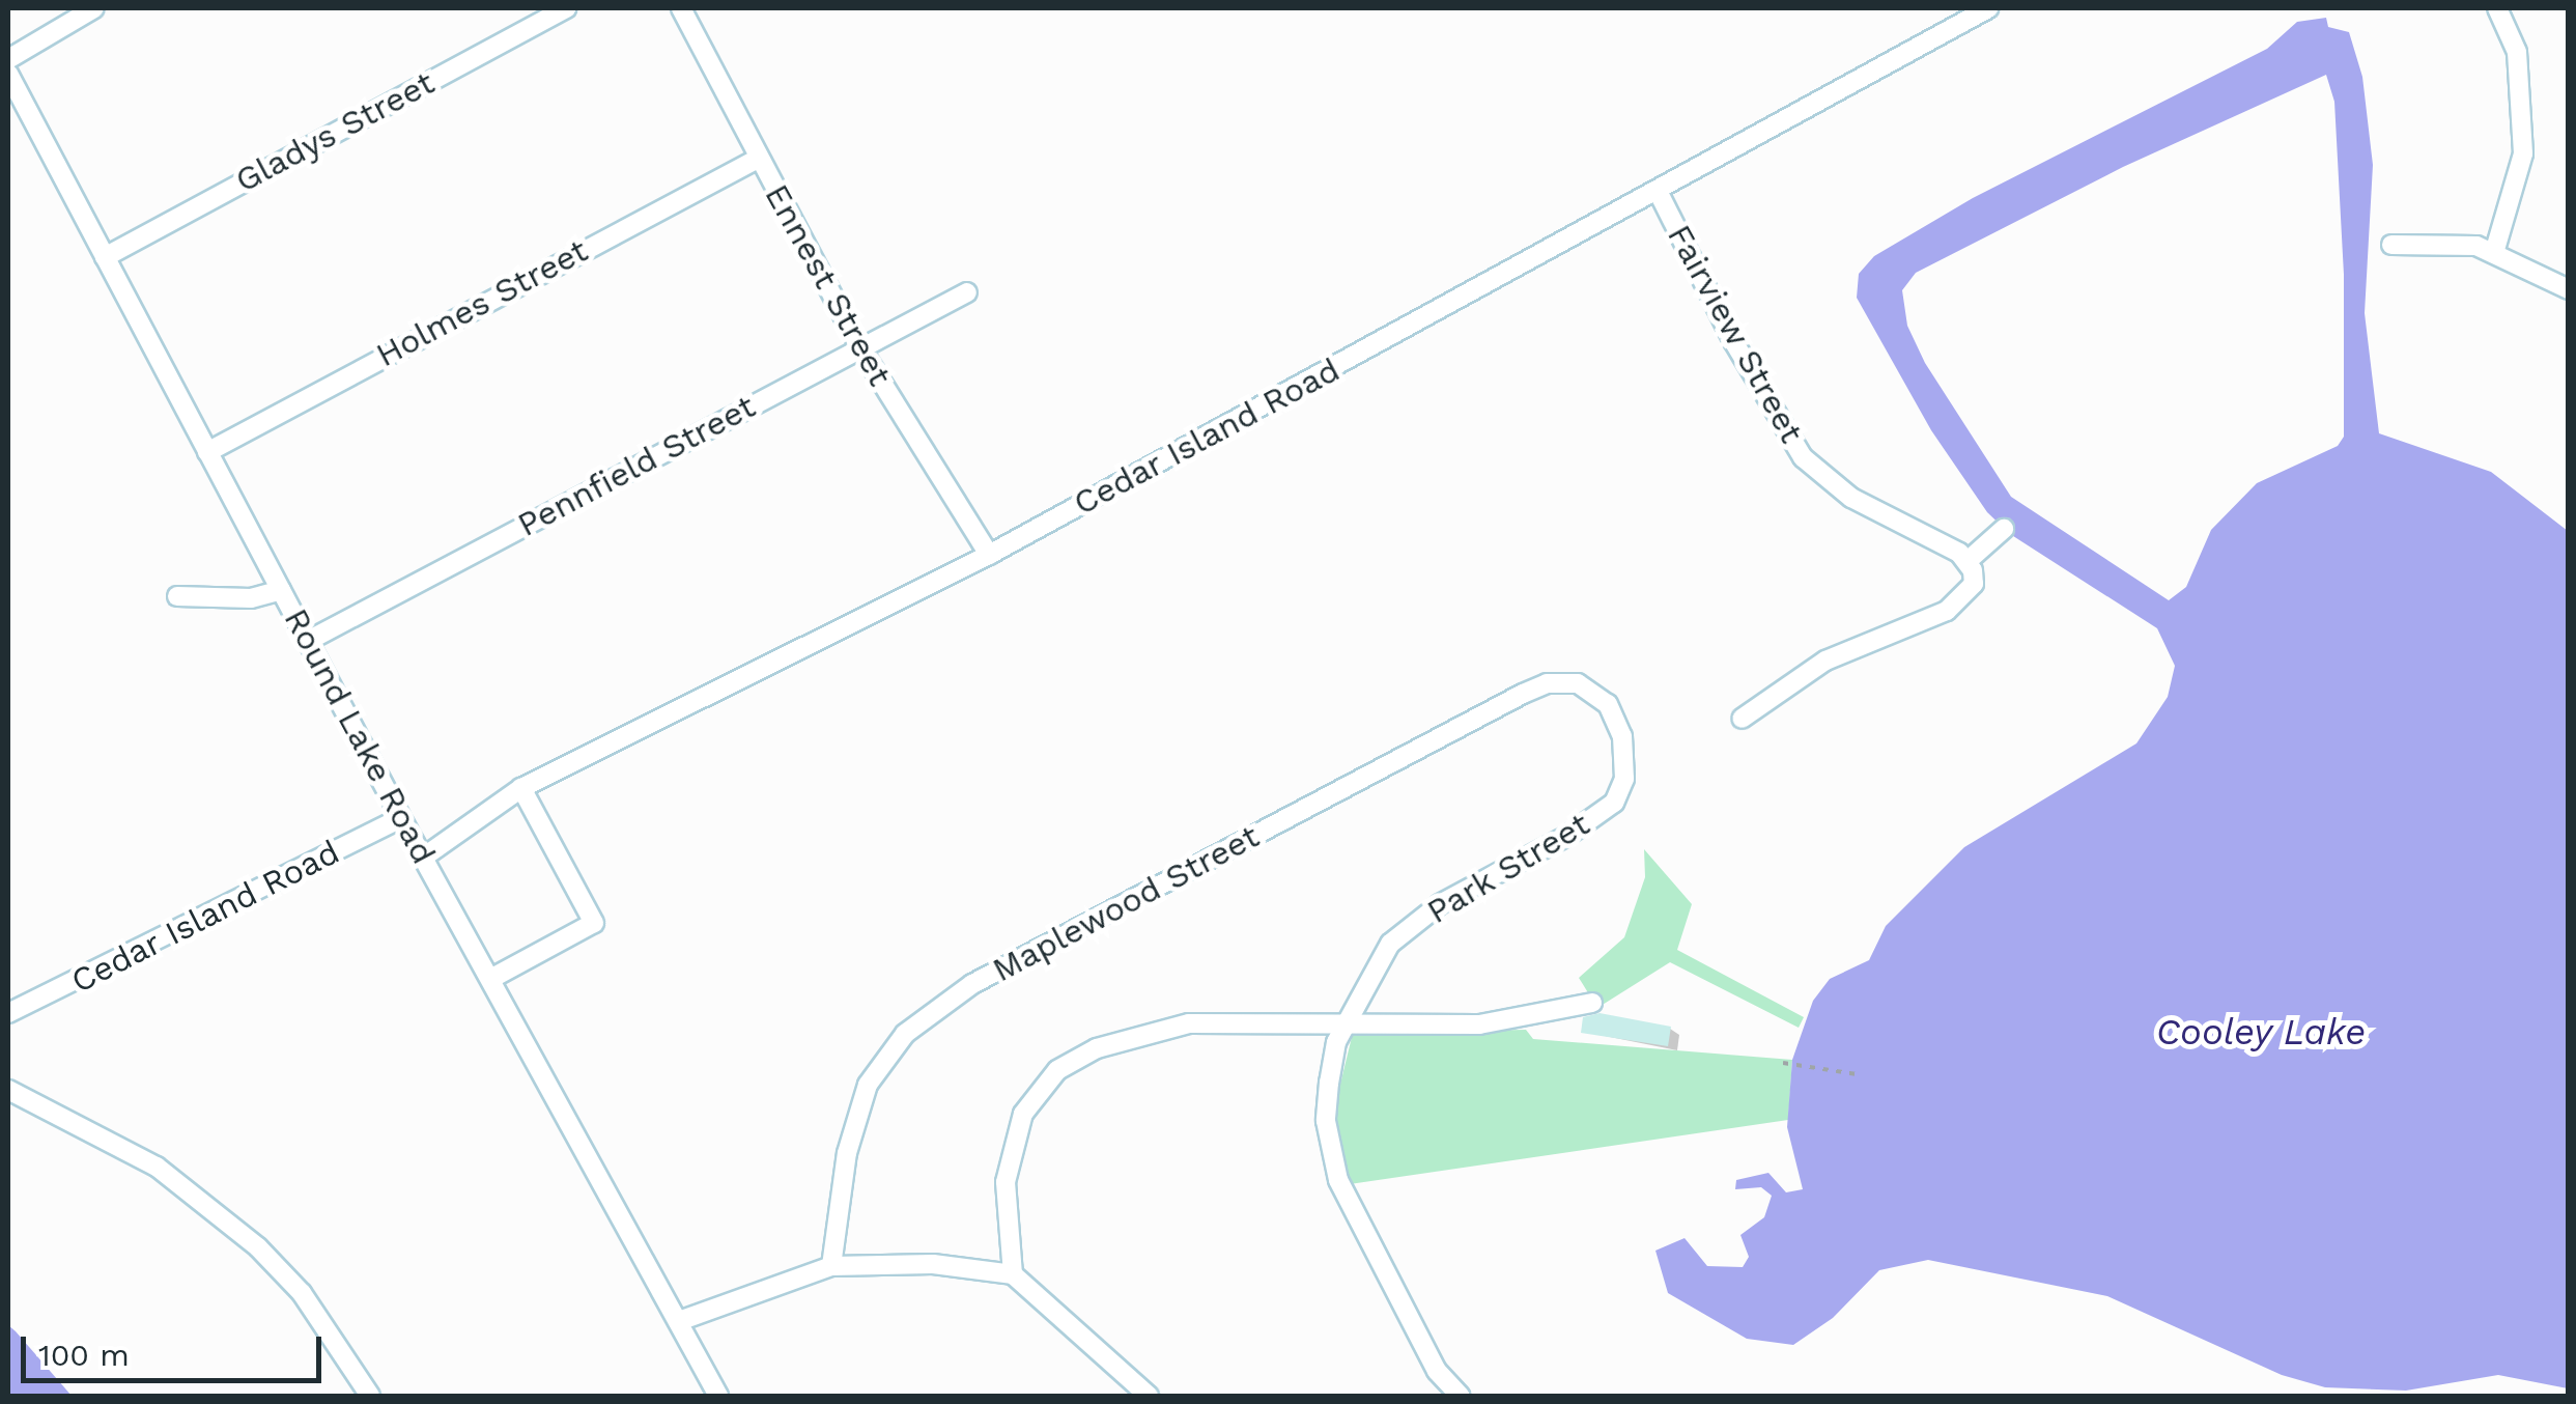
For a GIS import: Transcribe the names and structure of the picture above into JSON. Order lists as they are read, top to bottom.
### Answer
{
  "streets": {
    "street": [
      "Gladys Street",
      "Ennest Street",
      "Holmes Street",
      "Fairview Street",
      "Cedar Island Road",
      "Pennfield Street",
      "Round Lake Road",
      "Park Street",
      "Maplewood Street"
    ]
  },
  "crossings": [
    ["Gladys Street", "Round Lake Road"],
    ["Ennest Street", "Holmes Street"],
    ["Ennest Street", "Cedar Island Road"],
    ["Ennest Street", "Pennfield Street"],
    ["Holmes Street", "Round Lake Road"],
    ["Fairview Street", "Cedar Island Road"],
    ["Cedar Island Road", "Round Lake Road"],
    ["Pennfield Street", "Round Lake Road"],
    ["Park Street", "Maplewood Street"]
  ],
  "water": ["Cooley Lake"],
  "scale_bar": "100 m"
}
